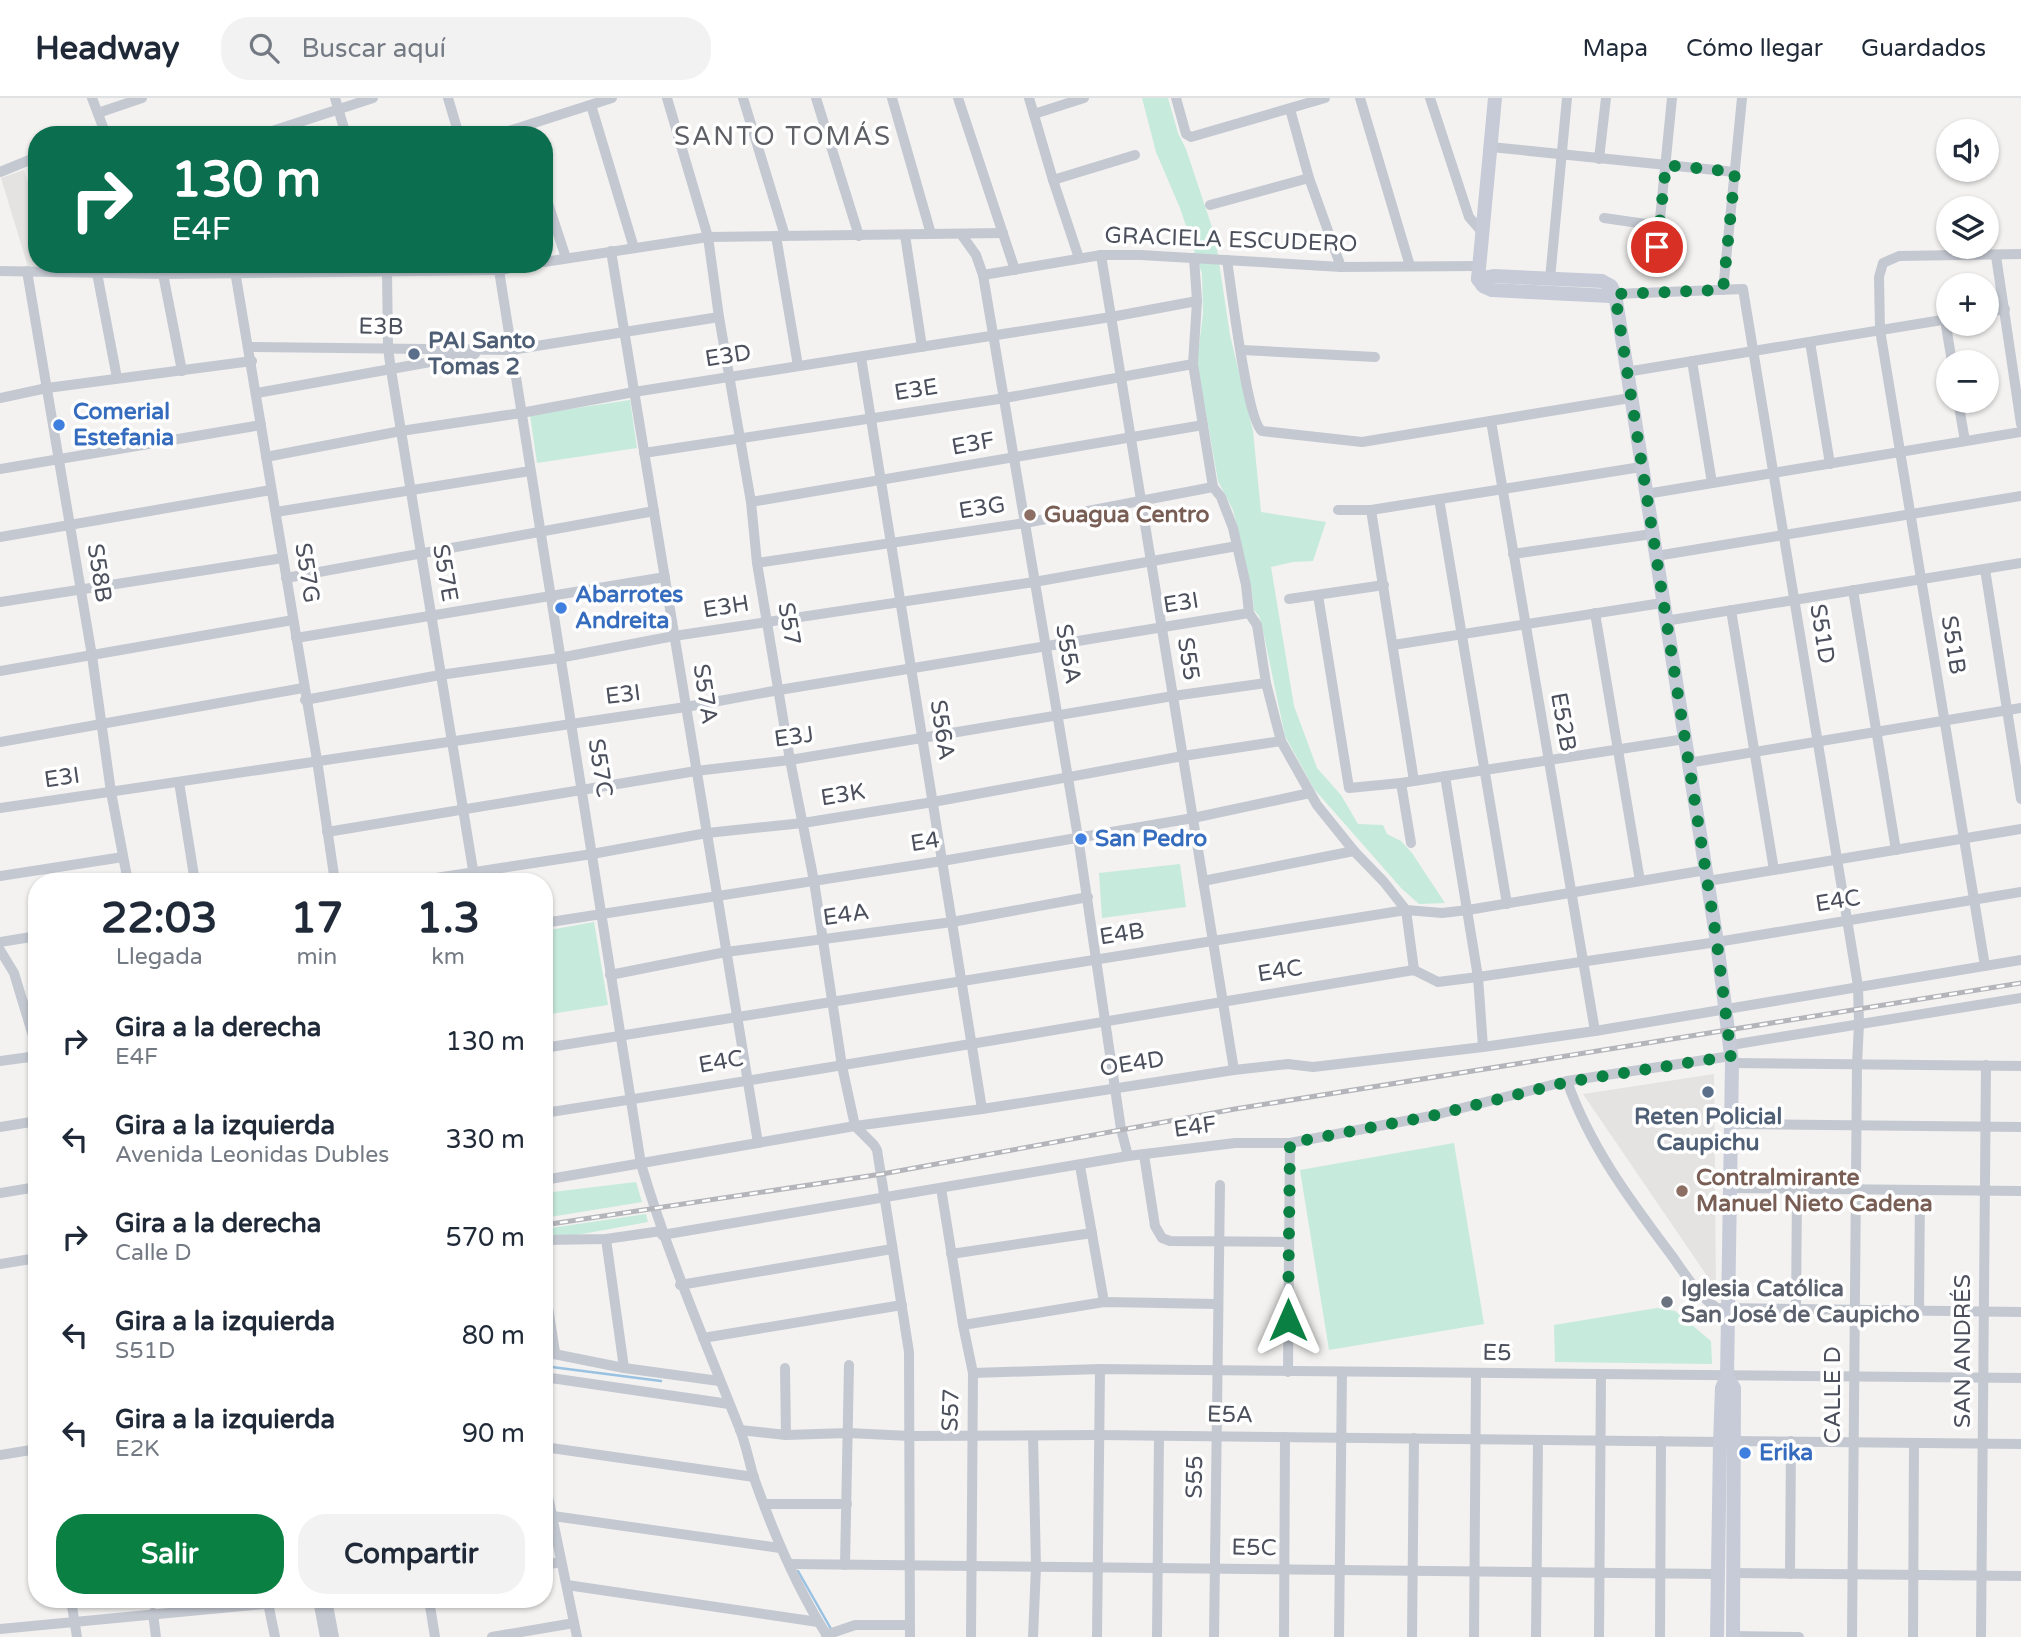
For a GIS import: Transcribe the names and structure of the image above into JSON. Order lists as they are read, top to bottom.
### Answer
{
  "streets": {
    "street": [
      "GRACIELA ESCUDERO",
      "E3B",
      "E3D",
      "E3E",
      "E3F",
      "E3G",
      "S58B",
      "S57G",
      "S57E",
      "E3I",
      "E3H",
      "S57",
      "S51D",
      "S51B",
      "S55A",
      "S55",
      "S57A",
      "E52B",
      "S56A",
      "E3J",
      "S57C",
      "E3K",
      "E4",
      "E4C",
      "E4A",
      "E4B",
      "OE4D",
      "E4F",
      "SAN ANDRÉS",
      "E5",
      "CALLE D",
      "E5A",
      "E5C"
    ]
  },
  "crossings": [
    ["GRACIELA ESCUDERO", "S55A"],
    ["GRACIELA ESCUDERO", "S55"],
    ["E3B", "S57G"],
    ["E3B", "S57E"],
    ["E3B", "S57"],
    ["E3B", "S57A"],
    ["E3B", "S57C"],
    ["E3D", "S57G"],
    ["E3D", "S57E"],
    ["E3D", "S57"],
    ["E3D", "S55A"],
    ["E3D", "S55"],
    ["E3D", "S57A"],
    ["E3D", "S56A"],
    ["E3D", "S57C"],
    ["E3E", "S57"],
    ["E3E", "S55A"],
    ["E3E", "S55"],
    ["E3E", "S57A"],
    ["E3E", "S56A"],
    ["E3F", "S57"],
    ["E3F", "S55A"],
    ["E3F", "S55"],
    ["E3F", "S56A"],
    ["E3G", "S57"],
    ["E3G", "S55A"],
    ["E3G", "S55"],
    ["E3G", "S56A"],
    ["S58B", "E3I"],
    ["S58B", "E3H"],
    ["S57G", "E3I"],
    ["S57G", "E3H"],
    ["S57G", "E3J"],
    ["S57E", "E3I"],
    ["S57E", "E3H"],
    ["S57E", "E3J"],
    ["E3I", "S57"],
    ["E3I", "S55A"],
    ["E3I", "S55"],
    ["E3I", "S57A"],
    ["E3I", "S56A"],
    ["E3I", "S57C"],
    ["E3H", "S57"],
    ["E3H", "S55A"],
    ["E3H", "S55"],
    ["E3H", "S57A"],
    ["E3H", "S56A"],
    ["E3H", "S57C"],
    ["S57", "E3J"],
    ["S57", "E3K"],
    ["S57", "E4"],
    ["S57", "E4C"],
    ["S57", "E4A"],
    ["S57", "E4B"],
    ["S57", "OE4D"],
    ["S57", "E4F"],
    ["S57", "E5"],
    ["S57", "E5A"],
    ["S57", "E5C"],
    ["S51D", "E4C"],
    ["S51D", "E4B"],
    ["S51D", "OE4D"],
    ["S51D", "CALLE D"],
    ["S51B", "E4C"],
    ["S51B", "E4B"],
    ["S51B", "OE4D"],
    ["S55A", "E3J"],
    ["S55A", "E3K"],
    ["S55A", "E4"],
    ["S55A", "E4C"],
    ["S55A", "E4A"],
    ["S55A", "E4B"],
    ["S55A", "OE4D"],
    ["S55A", "E4F"],
    ["S55", "E3J"],
    ["S55", "E3K"],
    ["S55", "E4"],
    ["S55", "E4C"],
    ["S55", "E4B"],
    ["S55", "OE4D"],
    ["S55", "E5"],
    ["S55", "E5A"],
    ["S55", "E5C"],
    ["S57A", "E3J"],
    ["S57A", "E3K"],
    ["S57A", "E4"],
    ["S57A", "E4C"],
    ["S57A", "E4A"],
    ["S57A", "E4B"],
    ["S57A", "OE4D"],
    ["E52B", "E4C"],
    ["E52B", "E4B"],
    ["E52B", "OE4D"],
    ["S56A", "E3J"],
    ["S56A", "E3K"],
    ["S56A", "E4"],
    ["S56A", "E4C"],
    ["S56A", "E4A"],
    ["S56A", "E4B"],
    ["S56A", "OE4D"],
    ["E3J", "S57C"],
    ["S57C", "E3K"],
    ["S57C", "E4"],
    ["S57C", "E4C"],
    ["S57C", "E4A"],
    ["S57C", "E4B"],
    ["S57C", "OE4D"],
    ["S57C", "E4F"],
    ["S57C", "E5A"],
    ["S57C", "E5C"],
    ["OE4D", "CALLE D"],
    ["E4F", "SAN ANDRÉS"],
    ["E4F", "CALLE D"],
    ["SAN ANDRÉS", "E5"],
    ["SAN ANDRÉS", "E5A"],
    ["SAN ANDRÉS", "E5C"],
    ["E5", "CALLE D"],
    ["CALLE D", "E5A"],
    ["CALLE D", "E5C"]
  ],
  "districts": ["SANTO TOMÁS"],
  "places": [
    "PAI Santo Tomas 2",
    "Comerial Estefania",
    "Guagua Centro",
    "Abarrotes Andreita",
    "San Pedro",
    "Reten Policial Caupichu",
    "Contralmirante Manuel Nieto Cadena",
    "Iglesia Católica San José de Caupicho",
    "Erika"
  ],
  "page": {
    "header": "Headway",
    "search": "Buscar aquí",
    "nav": ["Mapa", "Cómo llegar", "Guardados"],
    "map_buttons": ["+", "−"],
    "turn": ["130 m", "E4F"],
    "eta": [
      "22:03",
      "Llegada",
      "17",
      "min",
      "1.3",
      "km"
    ],
    "list": [
      {
        "name": "Gira a la derecha",
        "note": "E4F",
        "value": "130 m"
      },
      {
        "name": "Gira a la izquierda",
        "note": "Avenida Leonidas Dubles",
        "value": "330 m"
      },
      {
        "name": "Gira a la derecha",
        "note": "Calle D",
        "value": "570 m"
      },
      {
        "name": "Gira a la izquierda",
        "note": "S51D",
        "value": "80 m"
      },
      {
        "name": "Gira a la izquierda",
        "note": "E2K",
        "value": "90 m"
      }
    ],
    "buttons": ["Salir", "Compartir"]
  }
}
